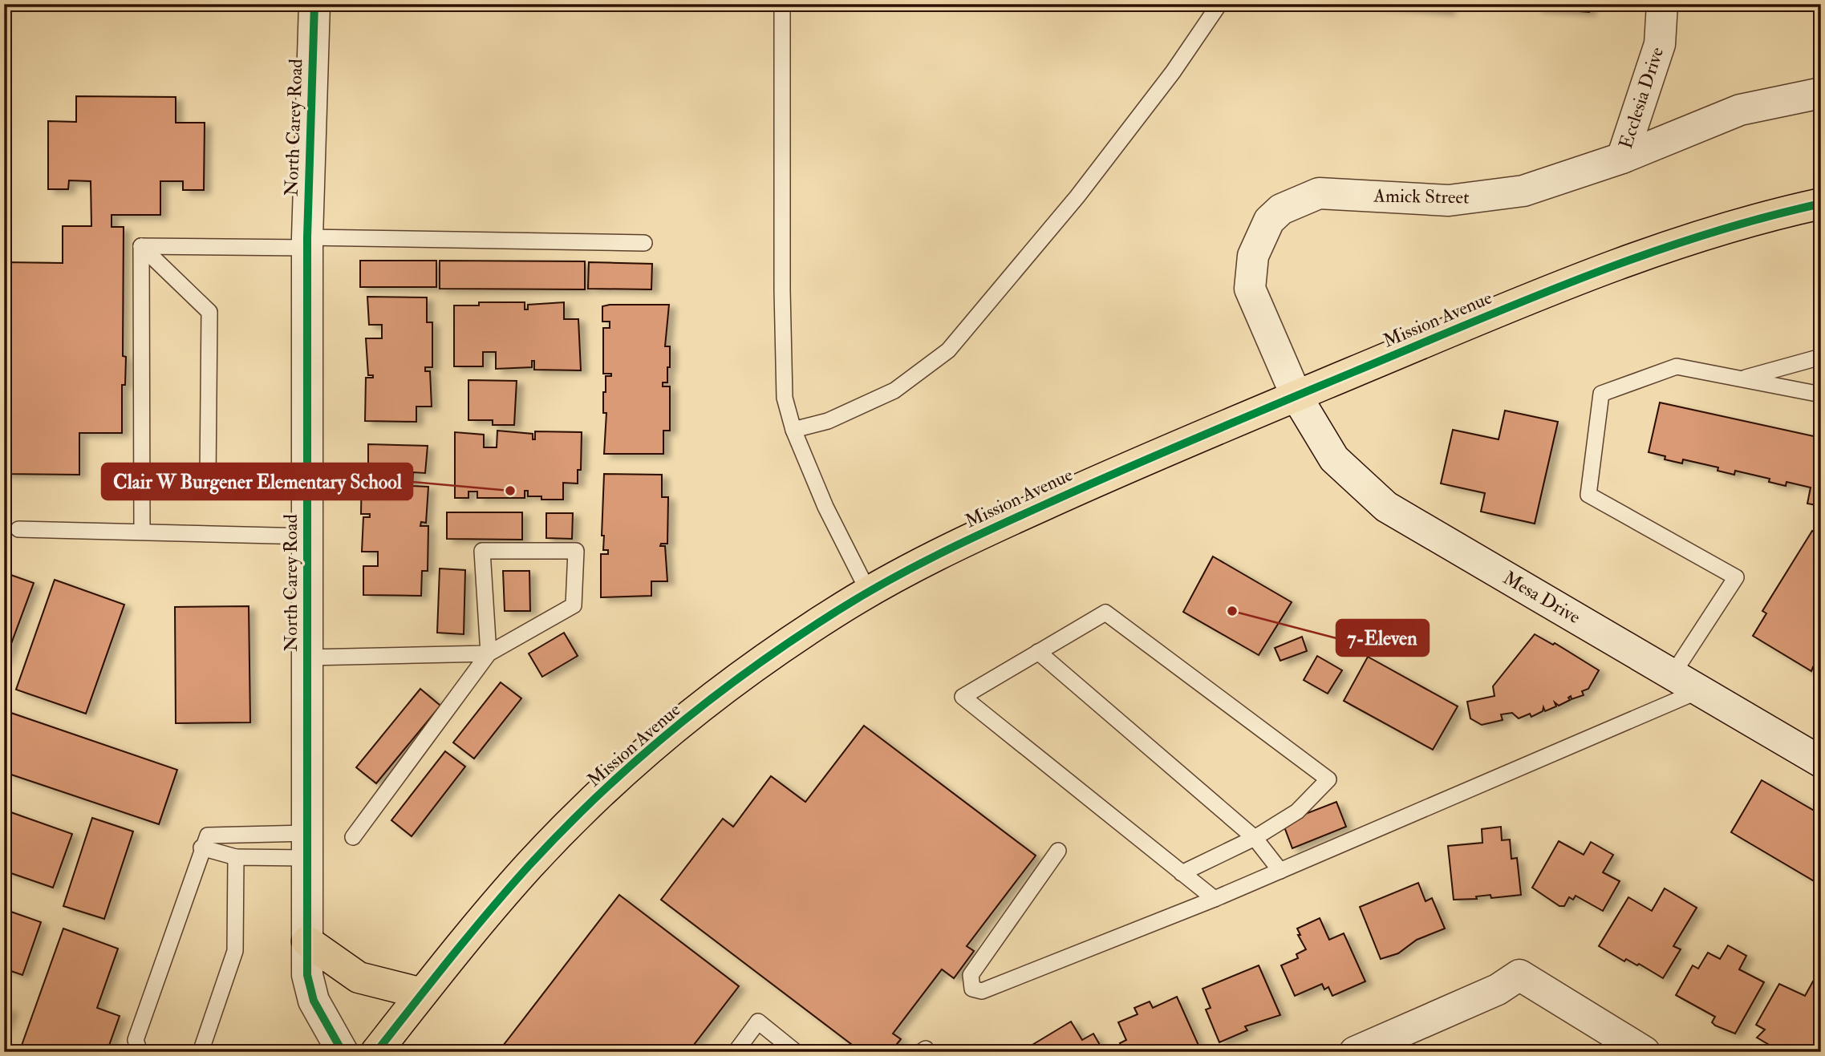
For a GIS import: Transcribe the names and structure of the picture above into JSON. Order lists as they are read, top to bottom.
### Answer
{
  "streets": {
    "main road": ["Mission Avenue"],
    "street": [
      "Ecclesia Drive",
      "North Carey Road",
      "Amick Street",
      "Mesa Drive"
    ]
  },
  "crossings": [
    ["Ecclesia Drive", "Amick Street"],
    ["Amick Street", "Mission Avenue"],
    ["Amick Street", "Mesa Drive"],
    ["Mission Avenue", "Mesa Drive"]
  ],
  "places": ["Clair W Burgener Elementary School", "7-Eleven"]
}
